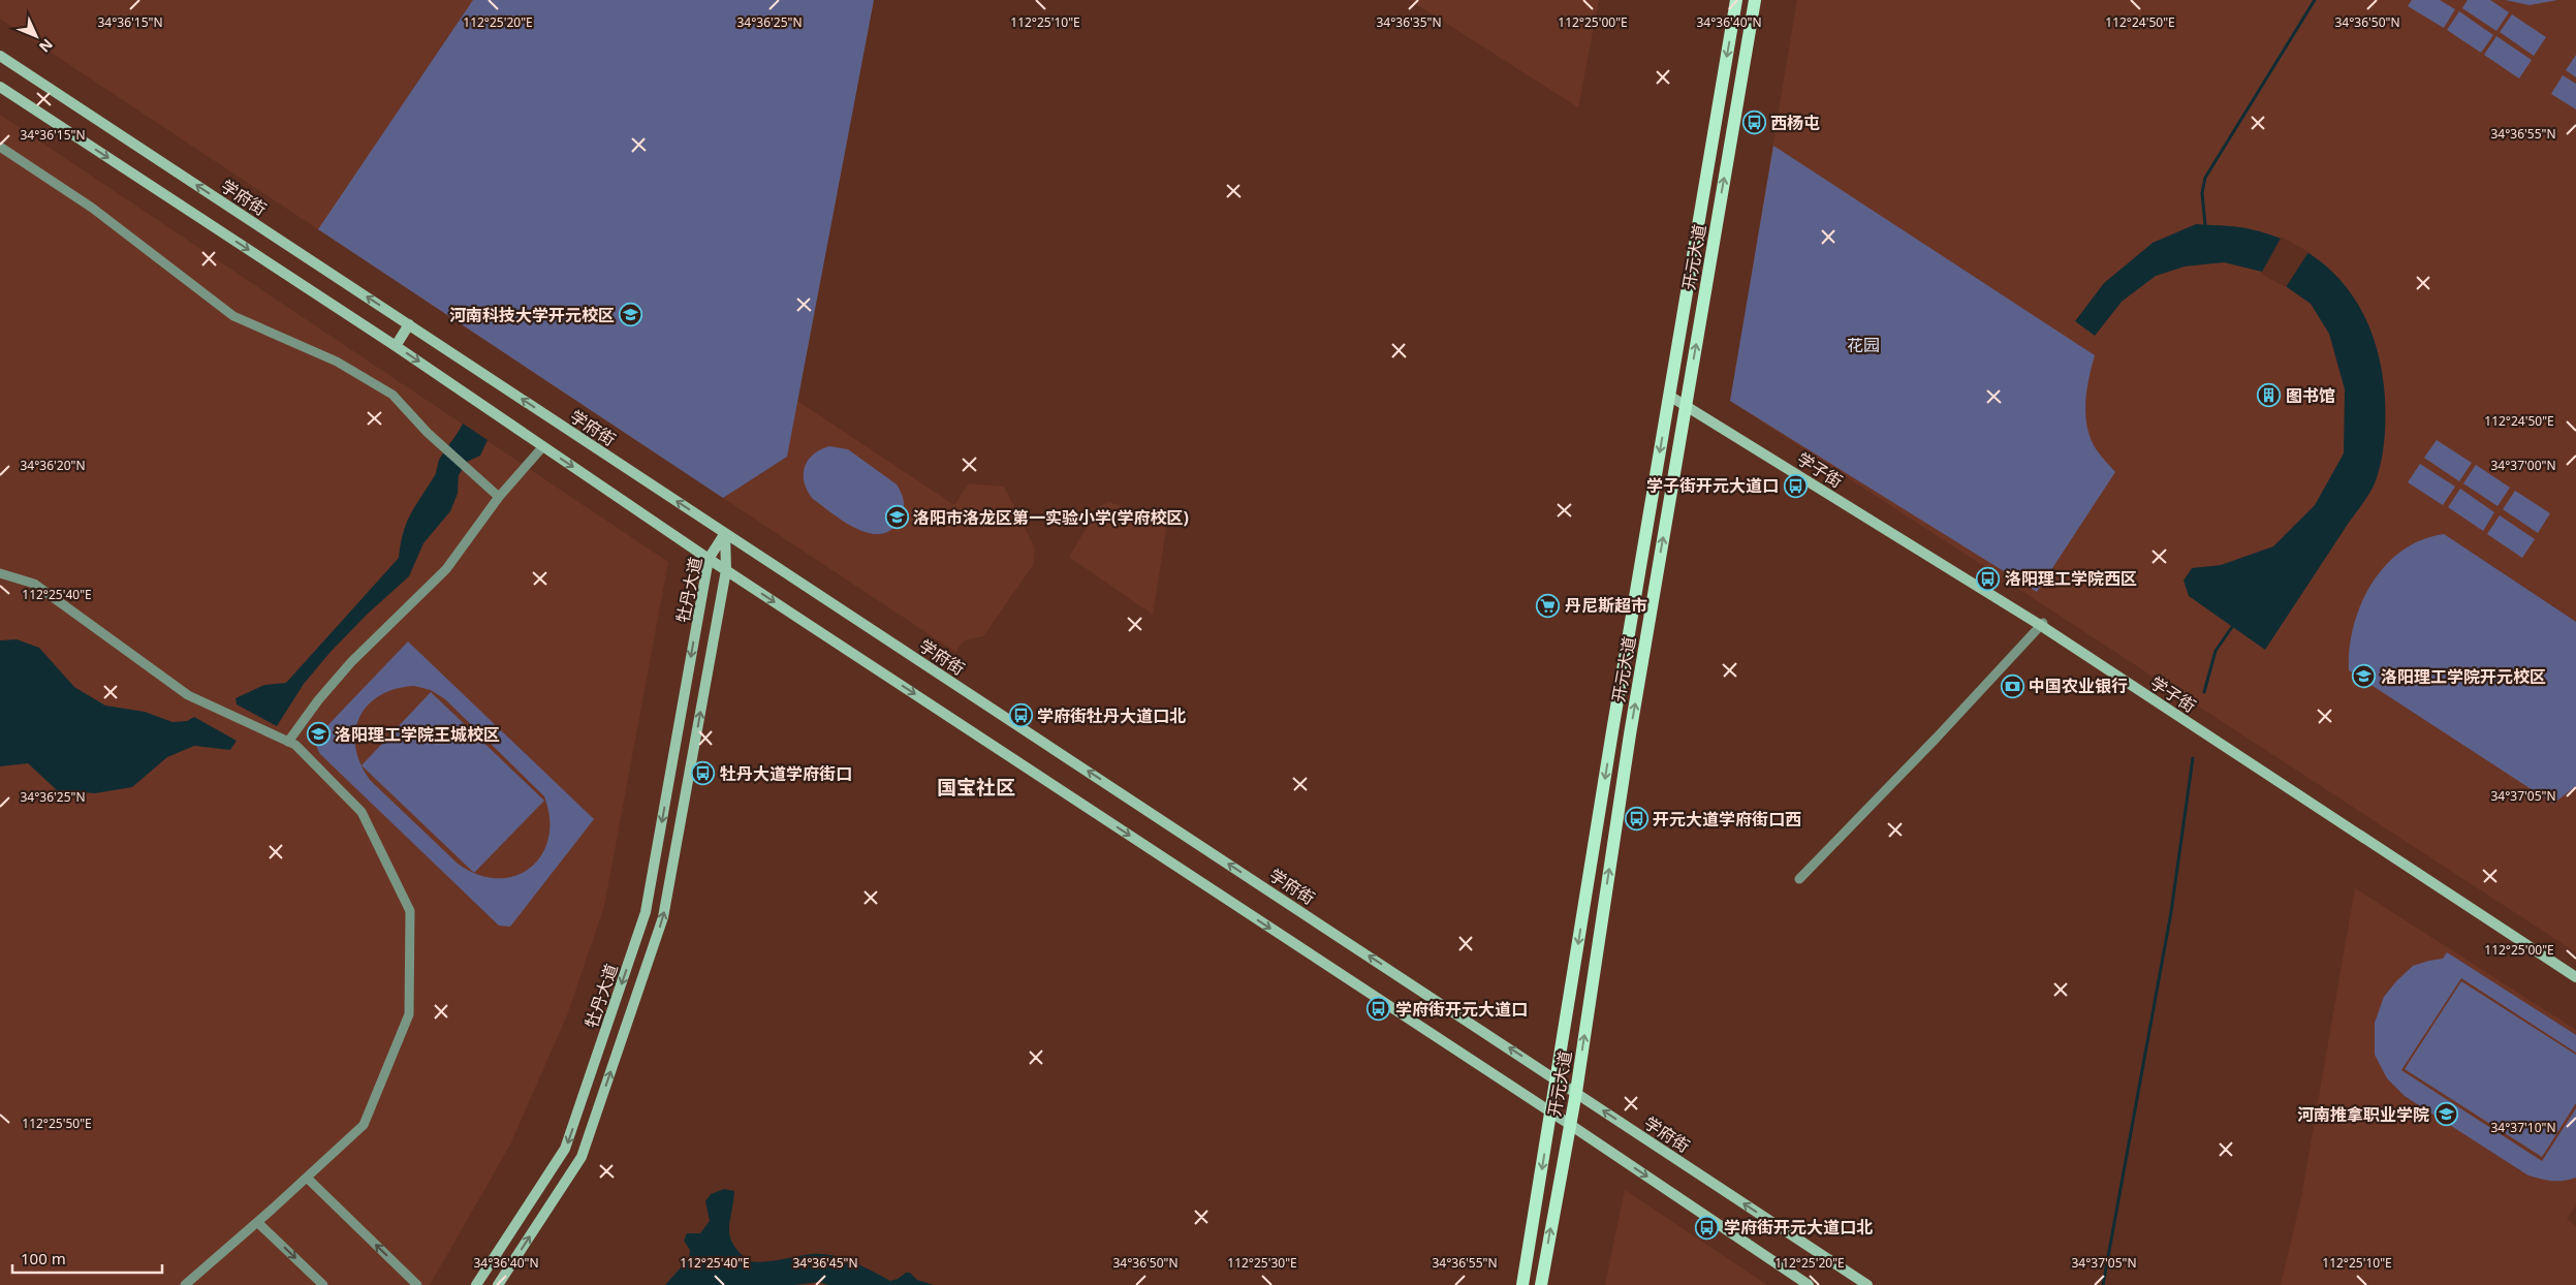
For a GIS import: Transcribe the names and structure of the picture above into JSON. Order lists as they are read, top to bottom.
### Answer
{
  "streets": {
    "main road": [
      "学府街",
      "开元大道",
      "学子街",
      "牡丹大道"
    ]
  },
  "crossings": [
    ["学府街", "开元大道"],
    ["学府街", "牡丹大道"],
    ["开元大道", "学子街"]
  ],
  "districts": ["国宝社区"],
  "parks": ["花园"],
  "places": {
    "bus stop": [
      "西杨屯",
      "学子街开元大道口",
      "洛阳理工学院西区",
      "学府街牡丹大道口北",
      "牡丹大道学府街口",
      "开元大道学府街口西",
      "学府街开元大道口",
      "学府街开元大道口北"
    ],
    "school or university": [
      "河南科技大学开元校区",
      "洛阳市洛龙区第一实验小学(学府校区)",
      "洛阳理工学院开元校区",
      "洛阳理工学院王城校区",
      "河南推拿职业学院"
    ],
    "building": ["图书馆"],
    "supermarket": ["丹尼斯超市"],
    "bank": ["中国农业银行"]
  },
  "scale_bar": "100 m",
  "north": "bottom right",
  "coordinates": [
    "112°25'10\"E",
    "112°25'00\"E",
    "112°25'20\"E",
    "112°24'50\"E",
    "34°36'25\"N",
    "34°36'15\"N",
    "34°36'35\"N",
    "34°36'40\"N",
    "34°36'50\"N",
    "34°36'55\"N",
    "34°37'00\"N",
    "34°36'20\"N",
    "112°25'40\"E",
    "34°37'05\"N",
    "112°25'50\"E",
    "34°37'10\"N",
    "34°36'45\"N",
    "112°25'30\"E"
  ]
}
